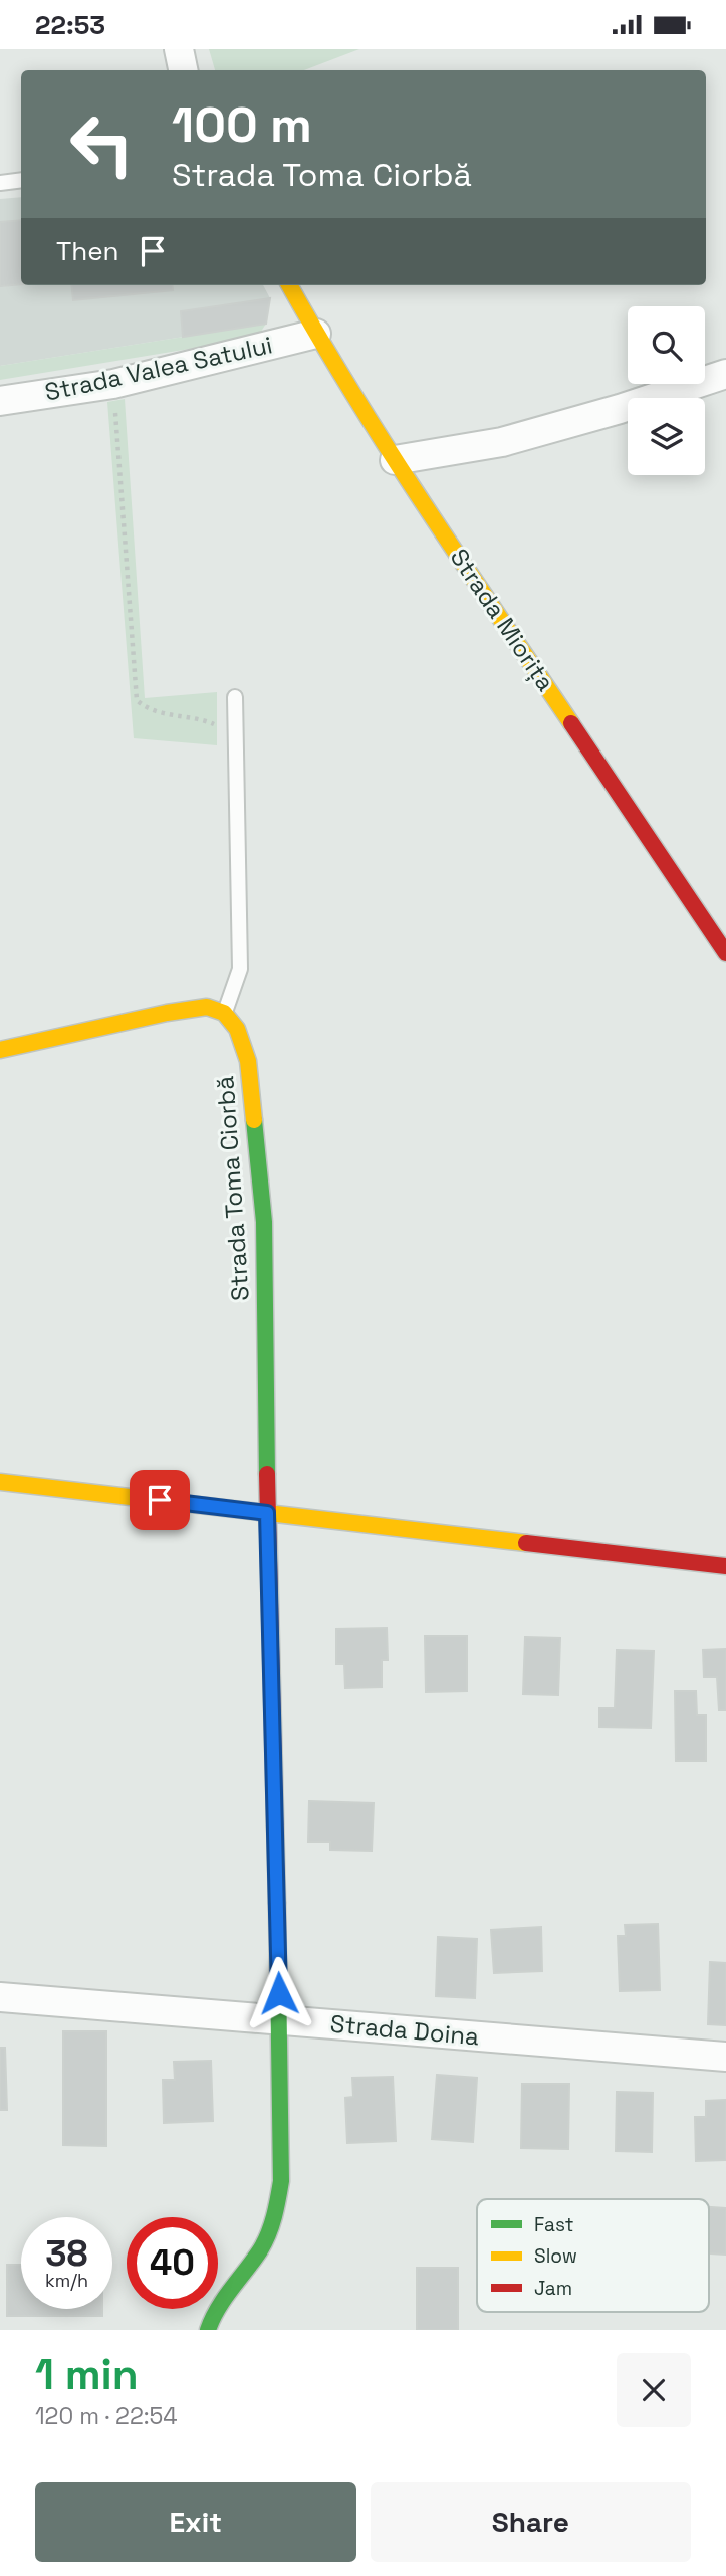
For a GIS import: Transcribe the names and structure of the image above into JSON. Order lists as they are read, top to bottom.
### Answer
{
  "streets": {
    "street": [
      "Strada Valea Satului",
      "Strada Miorița",
      "Strada Toma Ciorbă",
      "Strada Doina"
    ]
  },
  "crossings": [
    ["Strada Valea Satului", "Strada Miorița"],
    ["Strada Toma Ciorbă", "Strada Doina"]
  ],
  "legend": ["Fast", "Slow", "Jam"],
  "page": {
    "status": "22:53",
    "turn": ["100 m", "Strada Toma Ciorbă"],
    "then": "Then",
    "speed": "38 km/h",
    "limit": "40",
    "heading": ["1 min", "120 m · 22:54"],
    "buttons": ["Exit", "Share"]
  }
}
